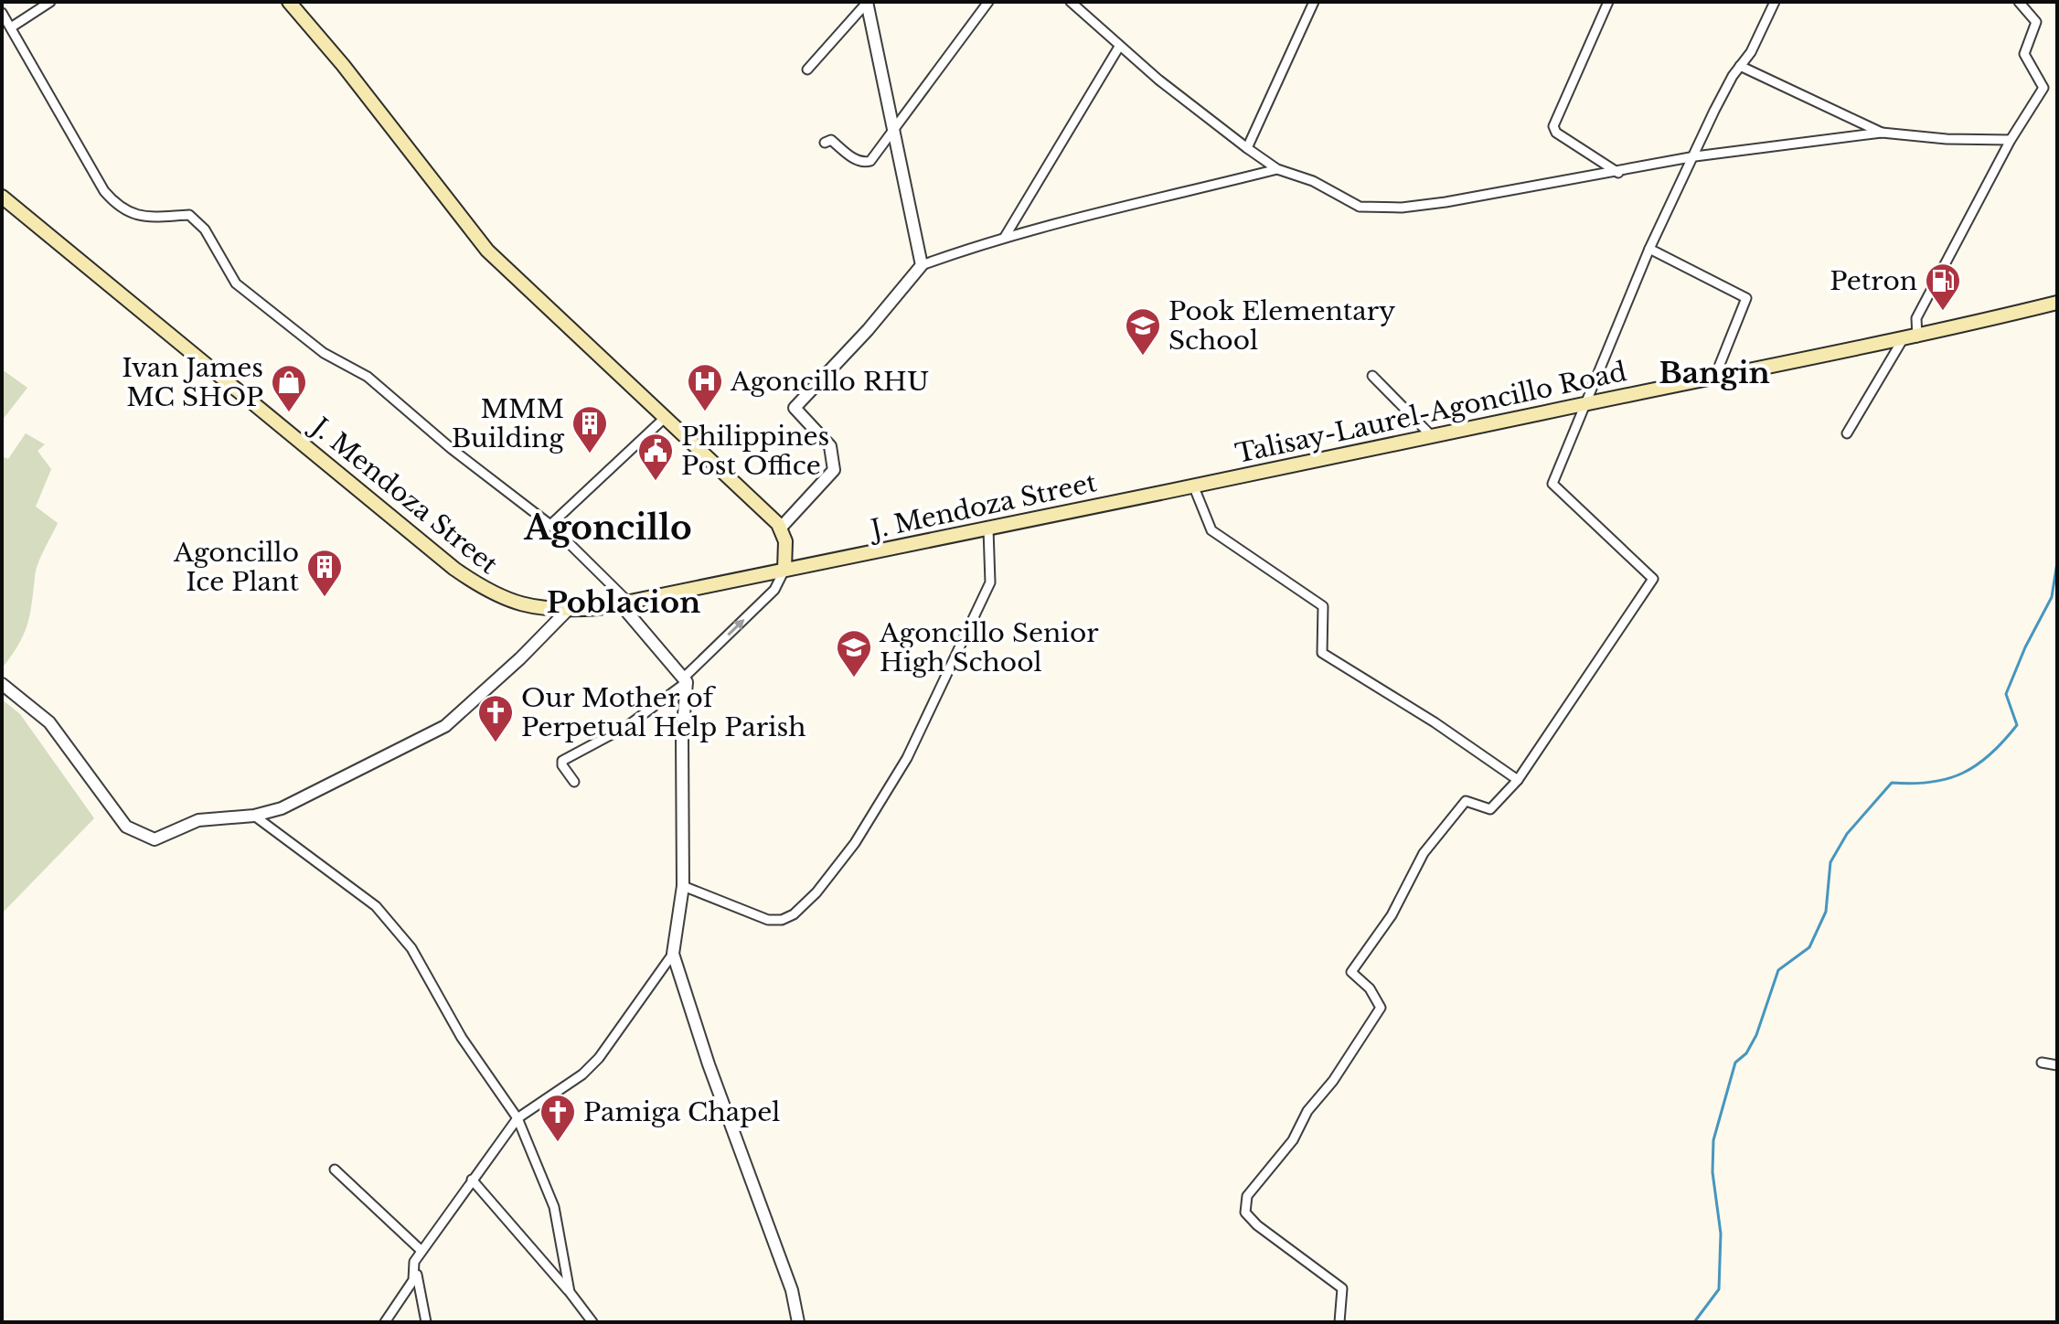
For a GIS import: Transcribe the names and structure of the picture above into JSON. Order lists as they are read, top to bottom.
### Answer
{
  "streets": {
    "main road": ["Talisay-Laurel-Agoncillo Road", "J. Mendoza Street"]
  },
  "crossings": [
    ["Talisay-Laurel-Agoncillo Road", "J. Mendoza Street"]
  ],
  "districts": ["Bangin", "Agoncillo", "Poblacion"],
  "places": {
    "fuel station": ["Petron"],
    "school or university": ["Pook Elementary School", "Agoncillo Senior High School"],
    "hospital": ["Agoncillo RHU"],
    "shop": ["Ivan James MC SHOP"],
    "building": ["MMM Building", "Agoncillo Ice Plant"],
    "public building": ["Philippines Post Office"],
    "church": ["Our Mother of Perpetual Help Parish", "Pamiga Chapel"]
  }
}
